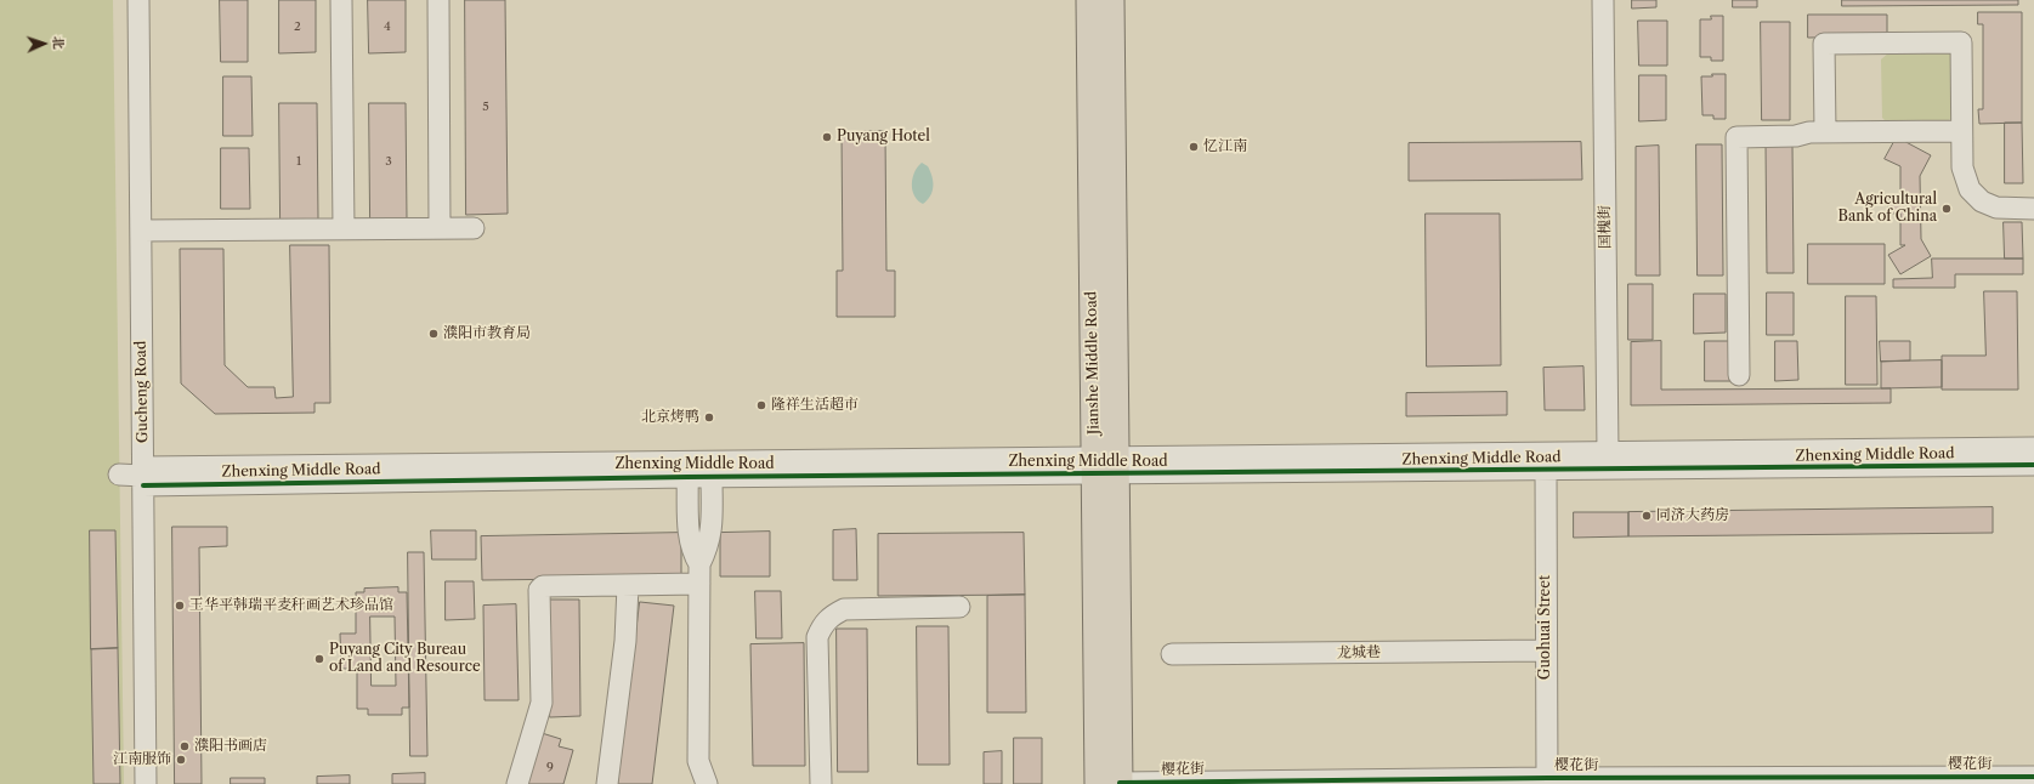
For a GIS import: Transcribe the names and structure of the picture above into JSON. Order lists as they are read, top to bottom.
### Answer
{
  "streets": {
    "main road": ["Jianshe Middle Road"],
    "street": [
      "国槐街",
      "Gucheng Road",
      "Zhenxing Middle Road",
      "Guohuai Street",
      "龙城巷",
      "樱花街"
    ]
  },
  "crossings": [
    ["国槐街", "Zhenxing Middle Road"],
    ["Jianshe Middle Road", "Zhenxing Middle Road"],
    ["Jianshe Middle Road", "樱花街"],
    ["Gucheng Road", "Zhenxing Middle Road"],
    ["Zhenxing Middle Road", "Guohuai Street"],
    ["Guohuai Street", "龙城巷"],
    ["Guohuai Street", "樱花街"]
  ],
  "places": [
    "Puyang Hotel",
    "忆江南",
    "Agricultural Bank of China",
    "濮阳市教育局",
    "隆祥生活超市",
    "北京烤鸭",
    "同济大药房",
    "王华平韩瑞平麦秆画艺术珍品馆",
    "Puyang City Bureau of Land and Resource",
    "濮阳书画店",
    "江南服饰"
  ],
  "house_numbers": [
    "2",
    "4",
    "5",
    "1",
    "3",
    "9"
  ],
  "north": "right"
}
